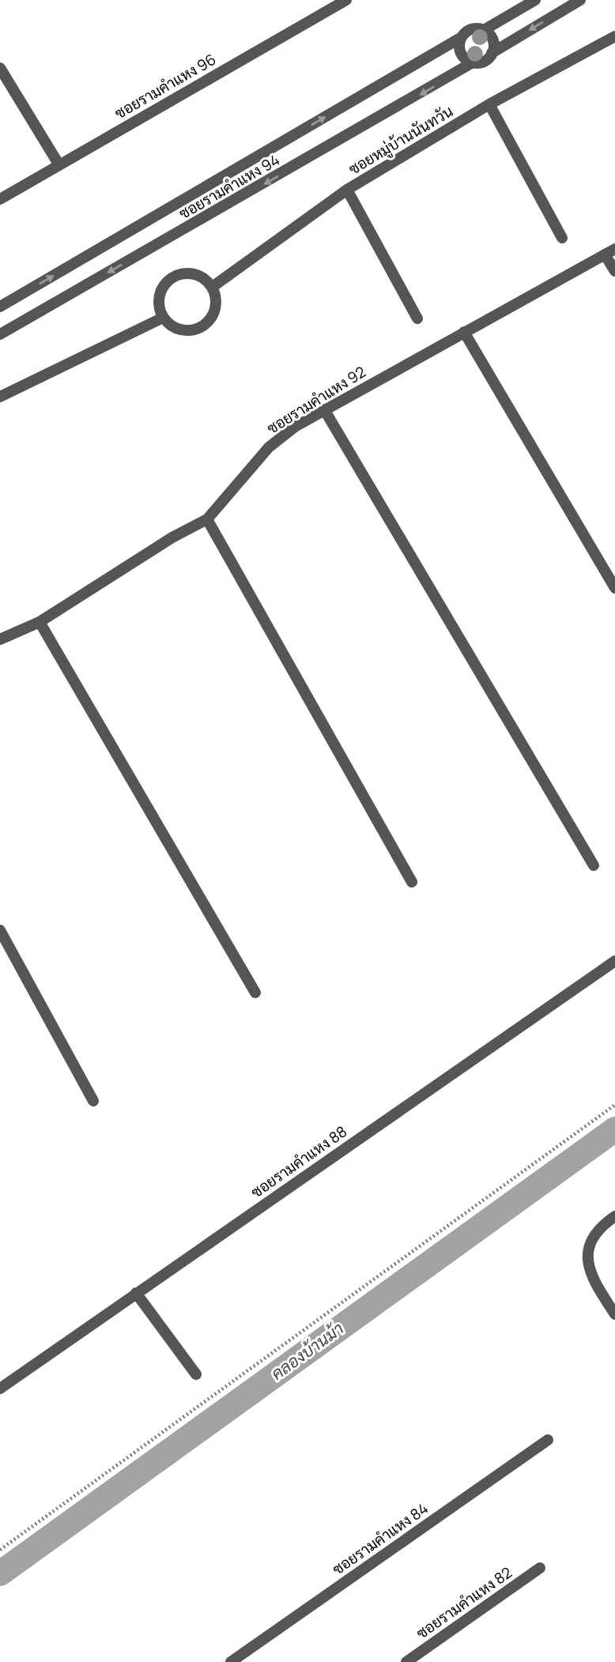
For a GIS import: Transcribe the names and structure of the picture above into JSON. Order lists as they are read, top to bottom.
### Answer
{
  "streets": {
    "street": [
      "ซอยรามคําแหง 96",
      "ซอยหมู่บ้านนันทวัน",
      "ซอยรามคําแหง 94",
      "ซอยรามคําแหง 92",
      "ซอยรามคำแหง 88",
      "ซอยรามคำแหง 84",
      "ซอยรามคำแหง 82"
    ]
  },
  "water": ["คลองบ้านม้า"]
}
